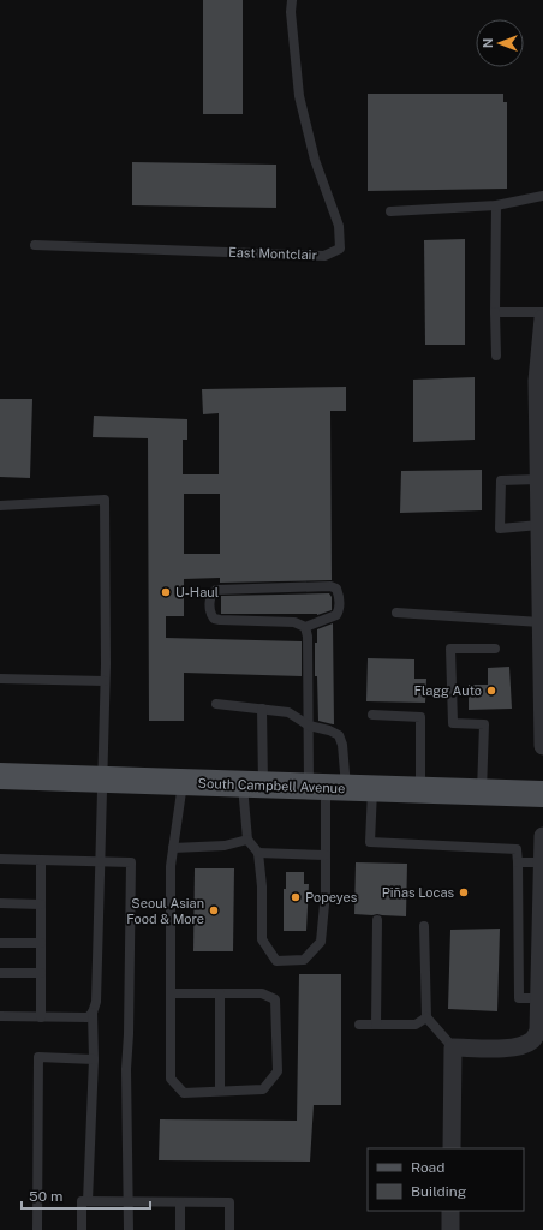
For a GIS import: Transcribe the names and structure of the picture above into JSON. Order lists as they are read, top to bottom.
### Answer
{
  "streets": {
    "main road": ["South Campbell Avenue"],
    "lane": ["East Montclair"]
  },
  "places": [
    "U-Haul",
    "Flagg Auto",
    "Piñas Locas",
    "Popeyes",
    "Seoul Asian Food & More"
  ],
  "legend": ["Road", "Building"],
  "scale_bar": "50 m",
  "north": "left"
}
